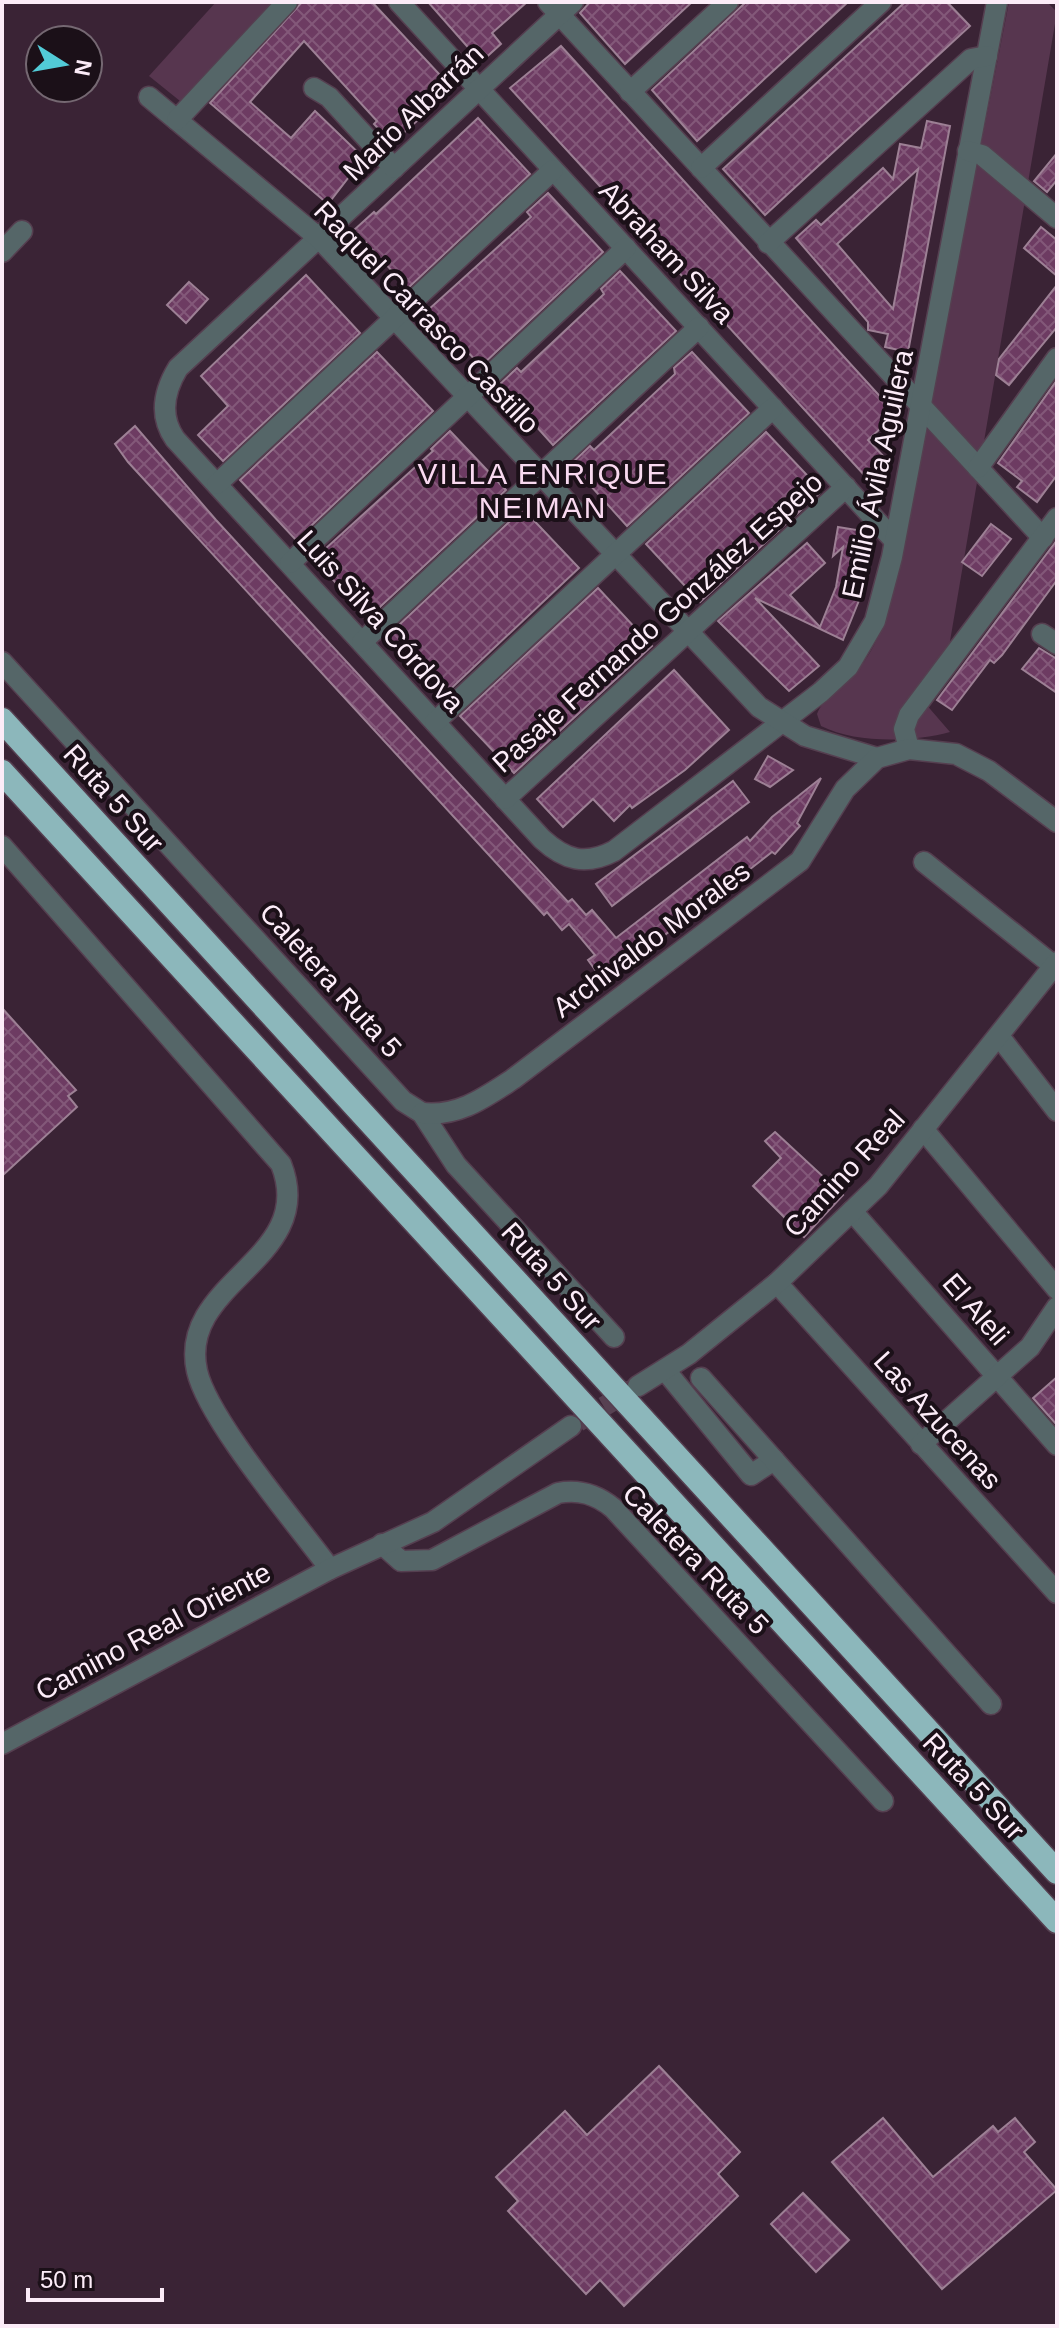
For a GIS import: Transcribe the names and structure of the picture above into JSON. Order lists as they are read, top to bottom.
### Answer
{
  "streets": {
    "highway": ["Ruta 5 Sur"],
    "street": [
      "Mario Albarrán",
      "Abraham Silva",
      "Raquel Carrasco Castillo",
      "Emilio Ávila Aguilera",
      "Luis Silva Córdova",
      "Pasaje Fernando González Espejo",
      "Archivaldo Morales",
      "Caletera Ruta 5",
      "Camino Real",
      "El Aleli",
      "Las Azucenas",
      "Camino Real Oriente"
    ]
  },
  "crossings": [
    ["Mario Albarrán", "Abraham Silva"],
    ["Mario Albarrán", "Raquel Carrasco Castillo"],
    ["Mario Albarrán", "Luis Silva Córdova"],
    ["Abraham Silva", "Emilio Ávila Aguilera"],
    ["Abraham Silva", "Pasaje Fernando González Espejo"],
    ["Raquel Carrasco Castillo", "Emilio Ávila Aguilera"],
    ["Raquel Carrasco Castillo", "Pasaje Fernando González Espejo"],
    ["Raquel Carrasco Castillo", "Archivaldo Morales"],
    ["Emilio Ávila Aguilera", "Luis Silva Córdova"],
    ["Luis Silva Córdova", "Pasaje Fernando González Espejo"],
    ["Archivaldo Morales", "Caletera Ruta 5"],
    ["Camino Real", "El Aleli"],
    ["Camino Real", "Las Azucenas"]
  ],
  "districts": ["VILLA ENRIQUE NEIMAN"],
  "scale_bar": "50 m",
  "north": "right"
}
